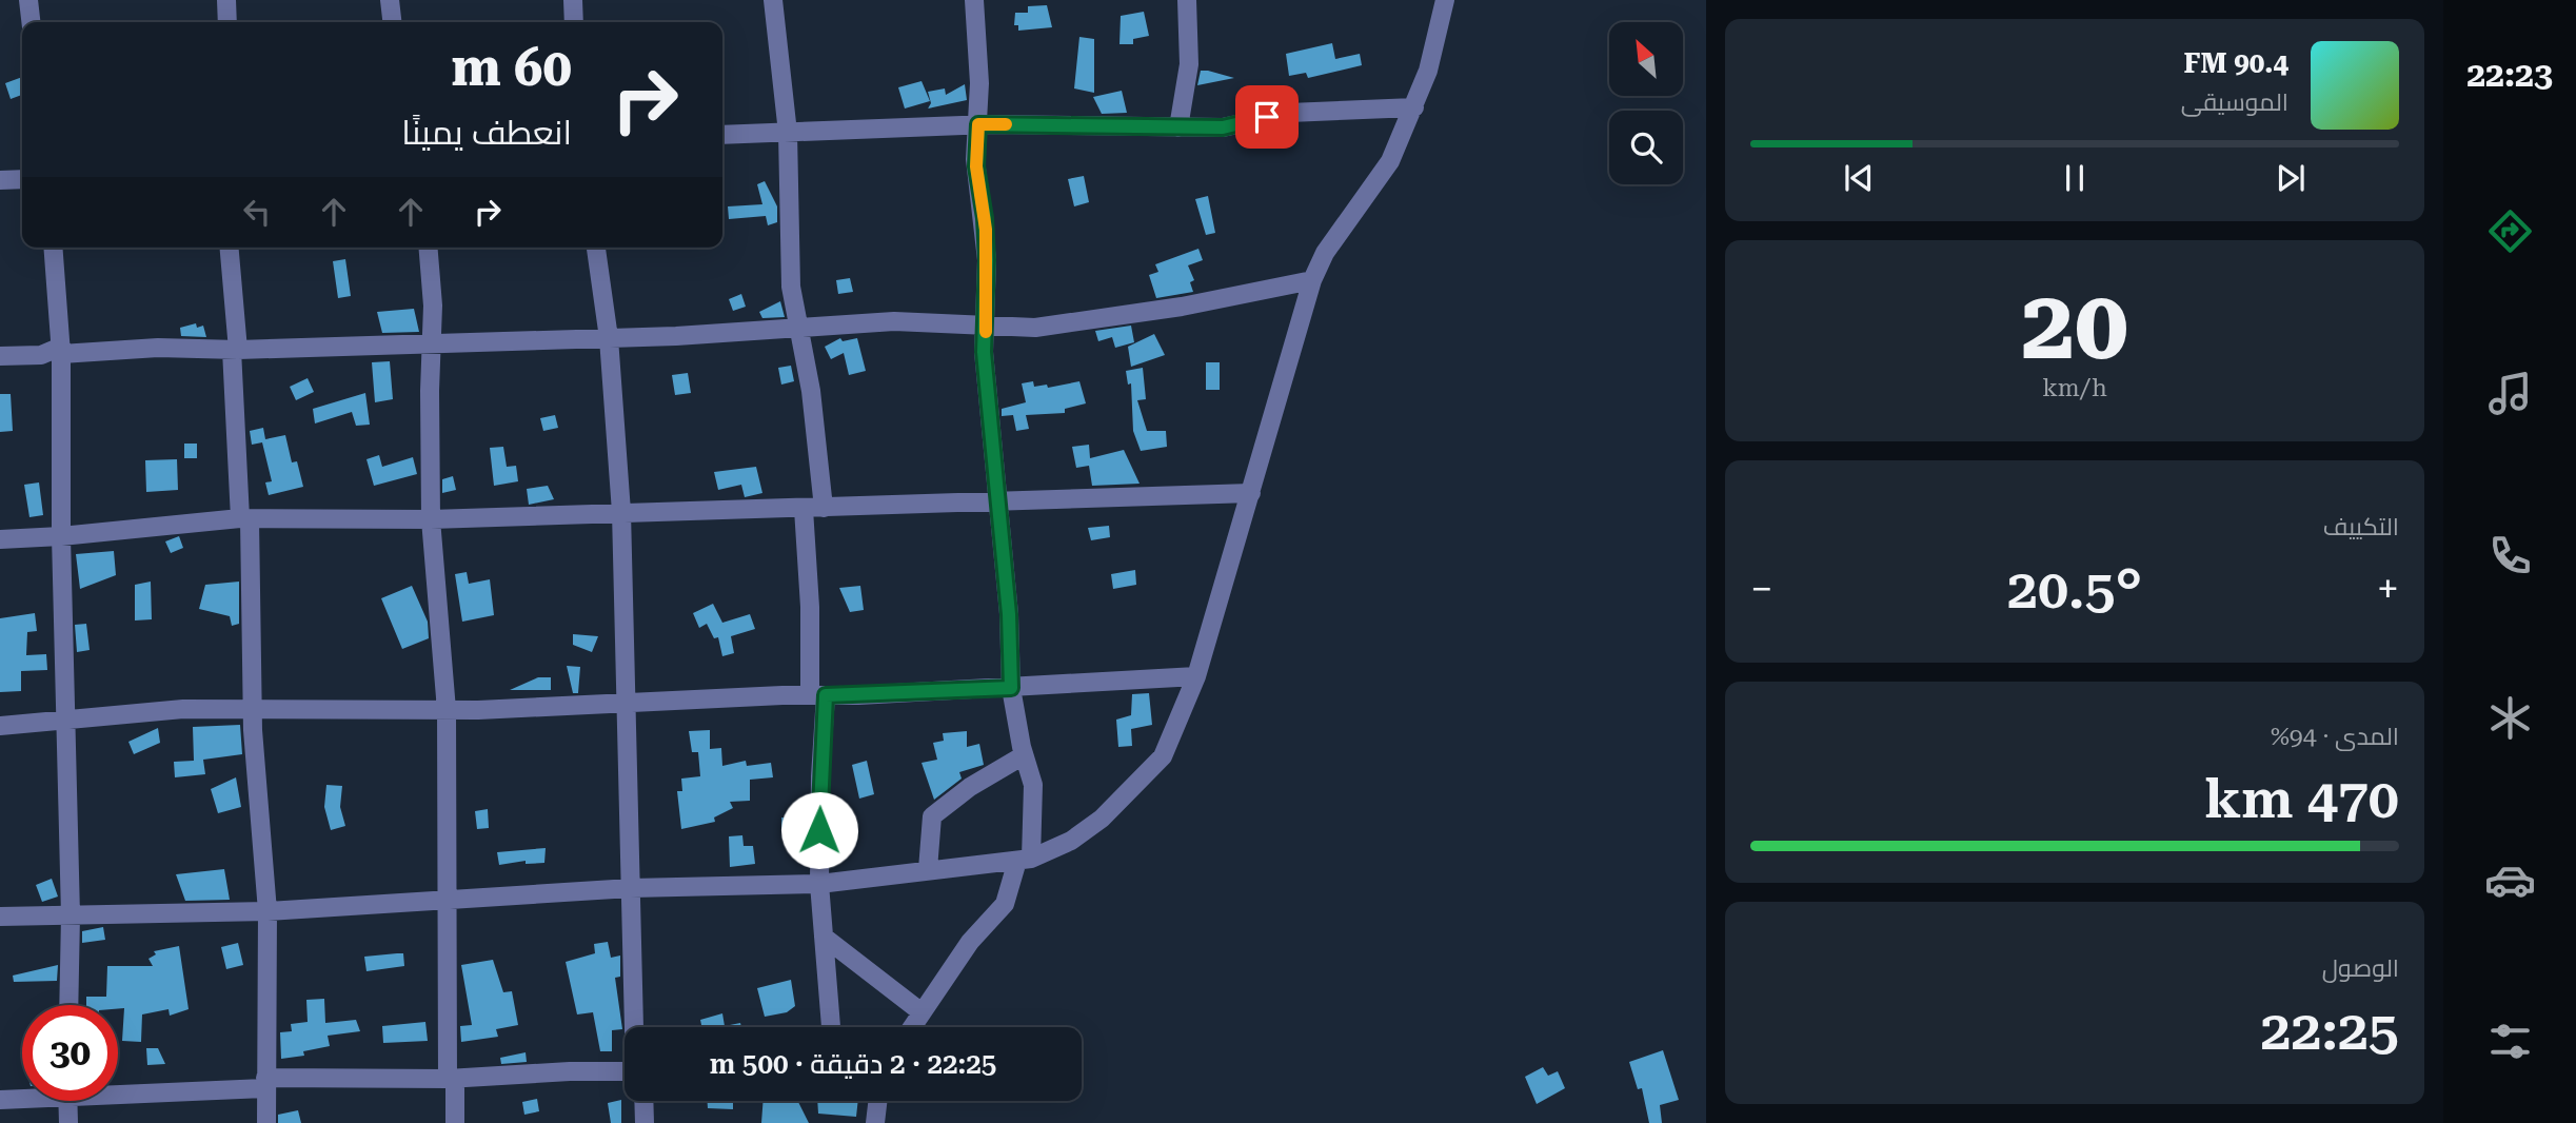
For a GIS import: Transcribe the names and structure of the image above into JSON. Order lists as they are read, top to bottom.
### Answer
{
  "north": "top left",
  "page": {
    "tabs": "22:23",
    "turn": ["60 m", "انعطف يمينًا"],
    "song": ["90.4 FM", "الموسيقى"],
    "tile": [
      ["20", "km/h"],
      "التكييف",
      ["المدى · 94%", "470 km"],
      ["الوصول", "22:25"]
    ],
    "heat": ["−", "20.5°", "+"],
    "limit": "30",
    "trip": "22:25 · 2 دقيقة · 500 m"
  }
}
